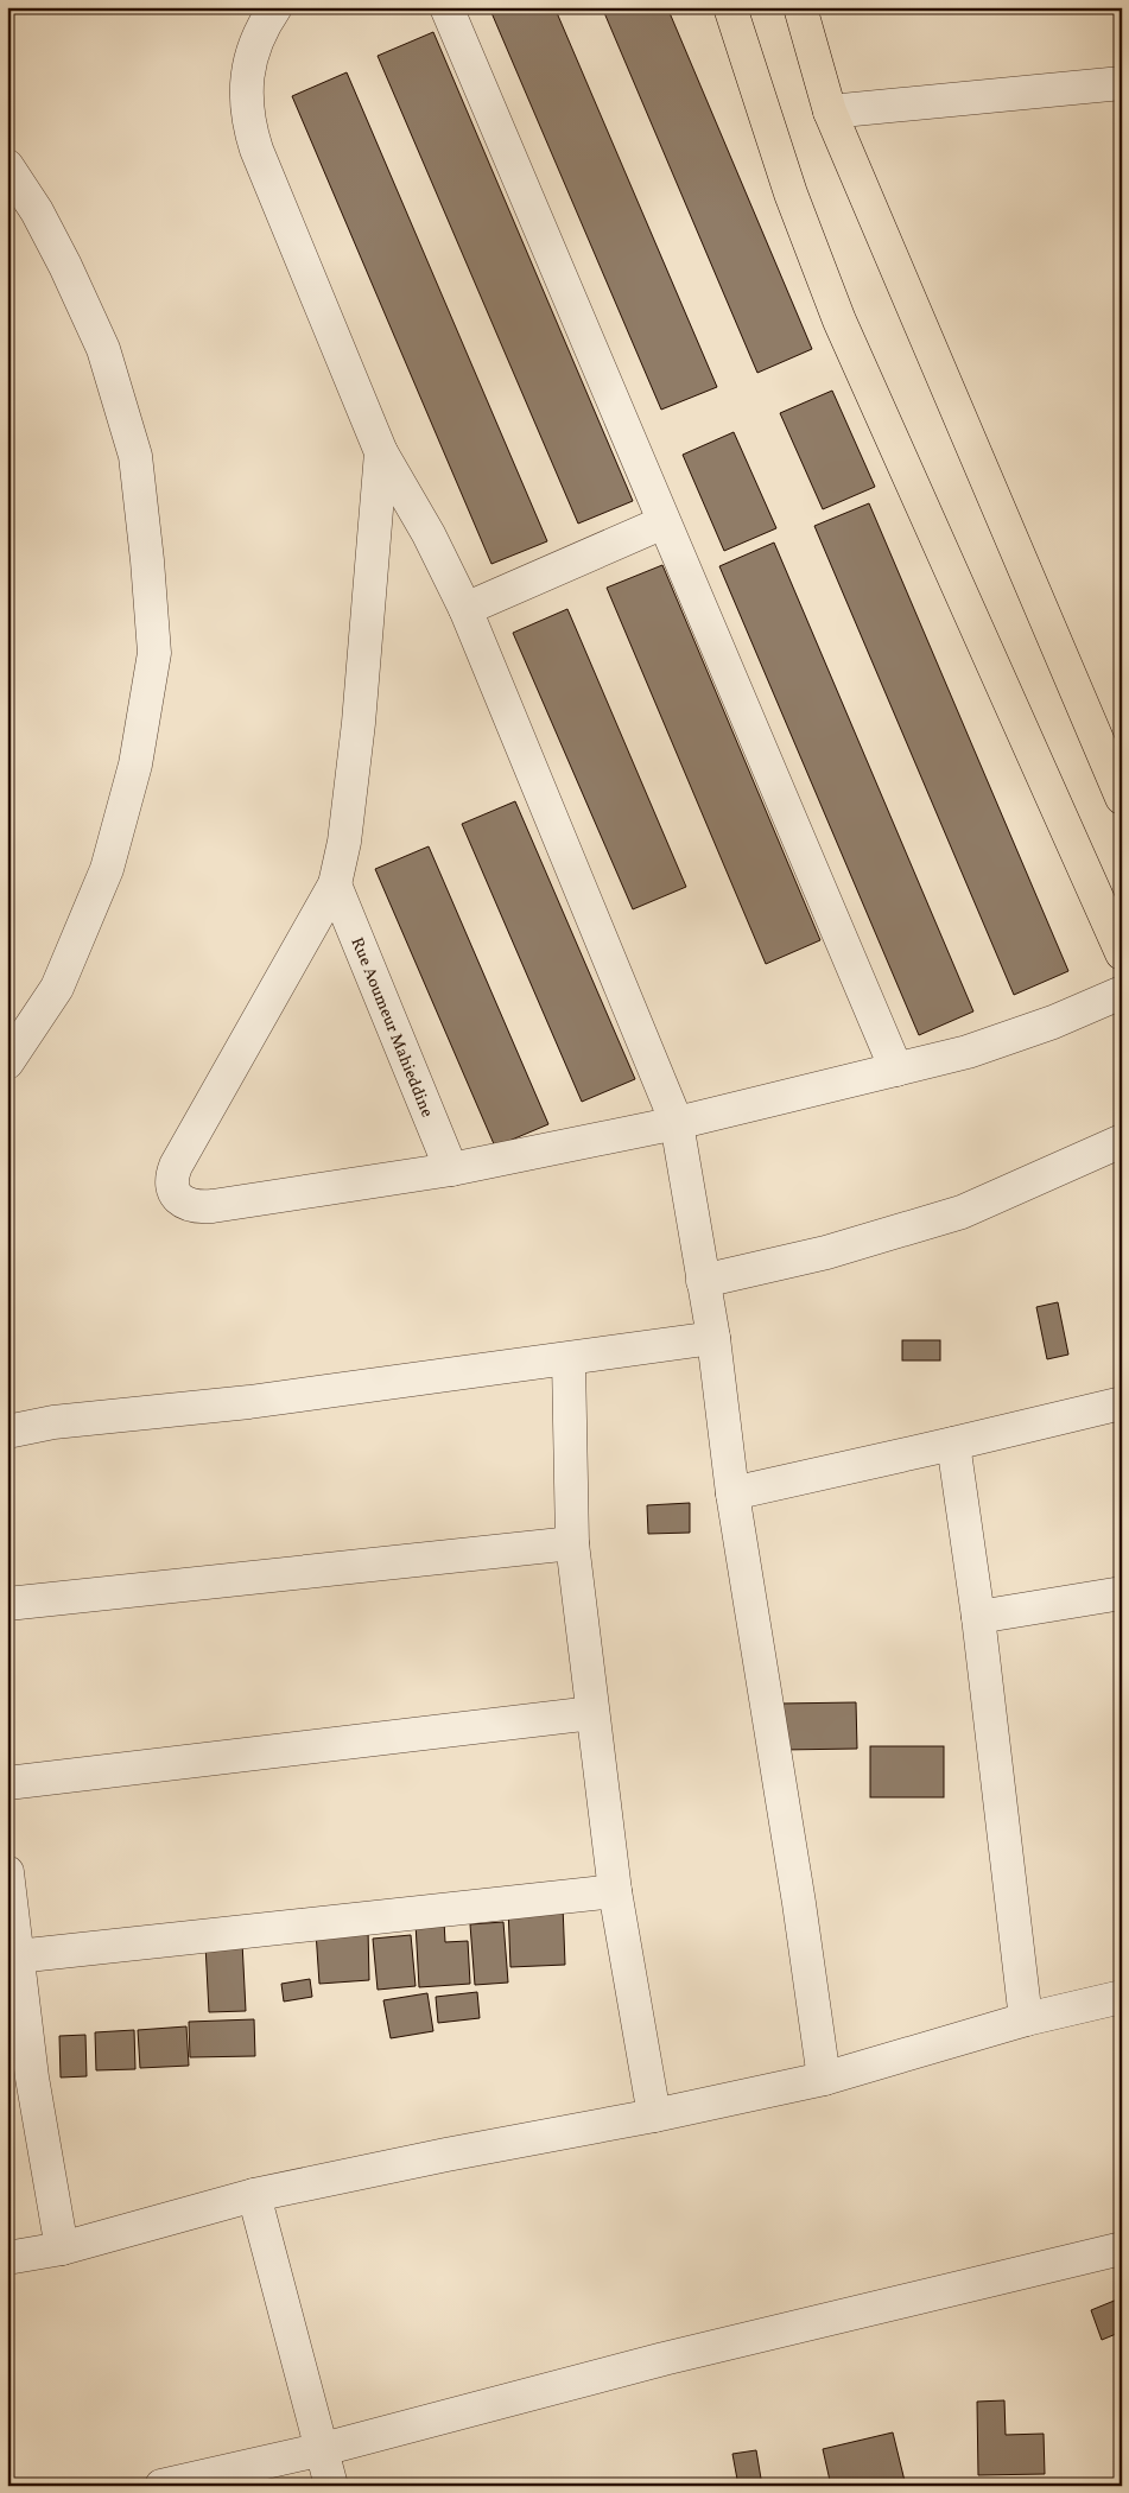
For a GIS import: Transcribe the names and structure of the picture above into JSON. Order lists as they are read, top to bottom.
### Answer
{
  "streets": {
    "street": ["Rue Aoumeur Mahieddine"]
  }
}
